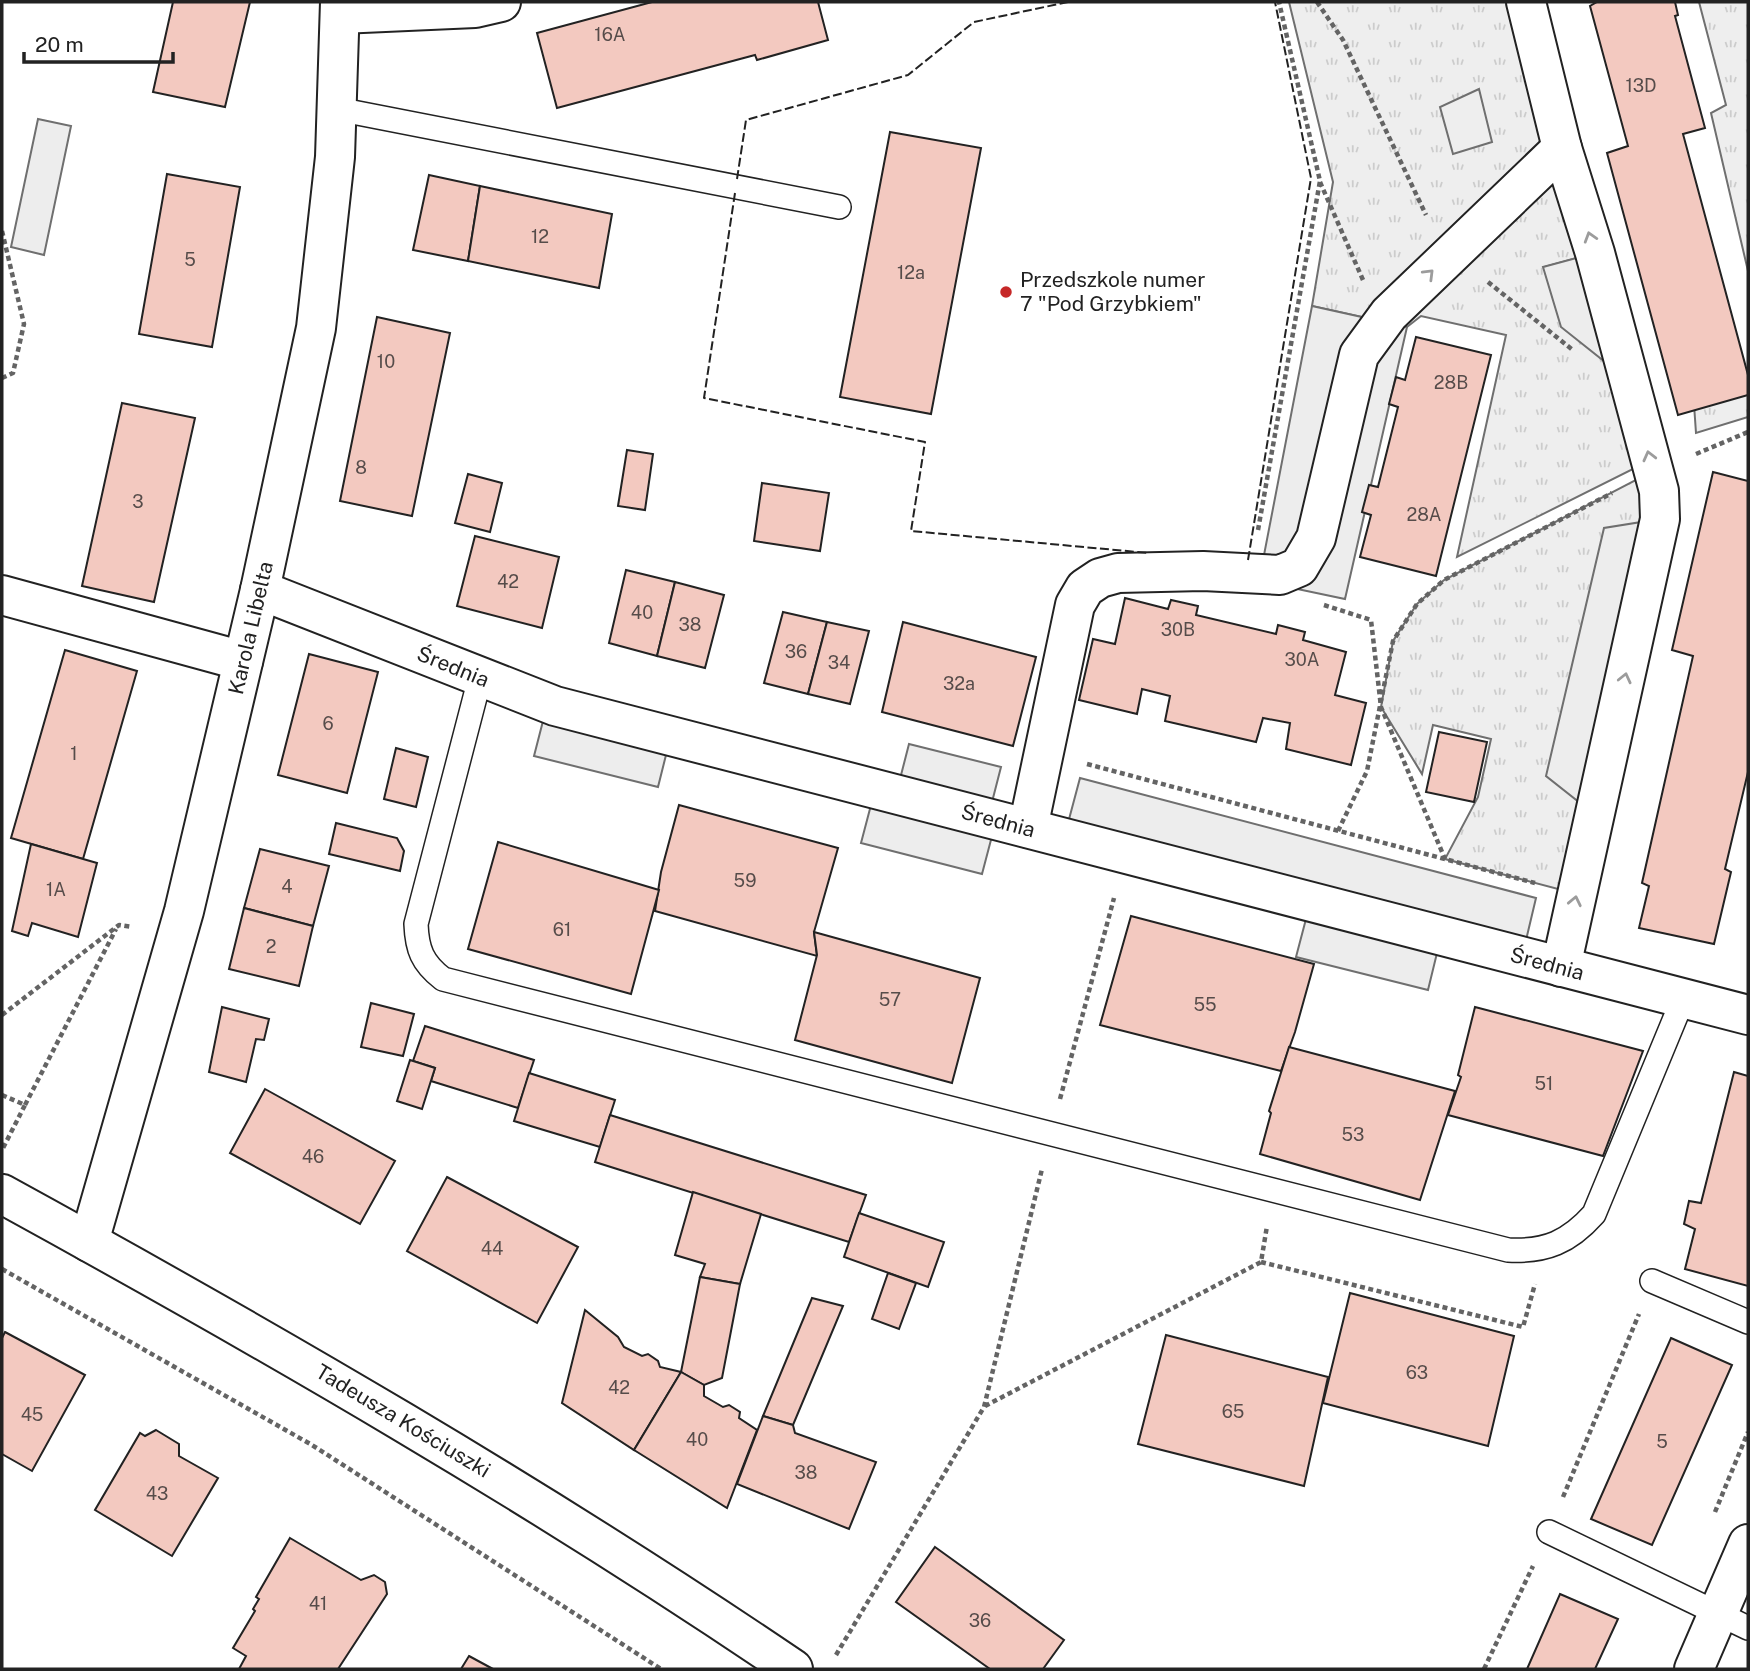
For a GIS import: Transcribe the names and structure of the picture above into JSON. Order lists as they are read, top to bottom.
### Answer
{
  "streets": {
    "street": ["Karola Libelta", "Średnia", "Tadeusza Kościuszki"]
  },
  "crossings": [
    ["Karola Libelta", "Średnia"],
    ["Karola Libelta", "Tadeusza Kościuszki"]
  ],
  "places": ["Przedszkole numer 7 \"Pod Grzybkiem\""],
  "house_numbers": [
    "16A",
    "13D",
    "12",
    "5",
    "12a",
    "10",
    "28B",
    "8",
    "3",
    "28A",
    "42",
    "40",
    "38",
    "30B",
    "36",
    "30A",
    "34",
    "32a",
    "6",
    "1",
    "59",
    "4",
    "1A",
    "61",
    "2",
    "57",
    "55",
    "51",
    "53",
    "46",
    "44",
    "63",
    "42",
    "65",
    "45",
    "40",
    "5",
    "38",
    "43",
    "41",
    "36"
  ],
  "scale_bar": "20 m"
}
